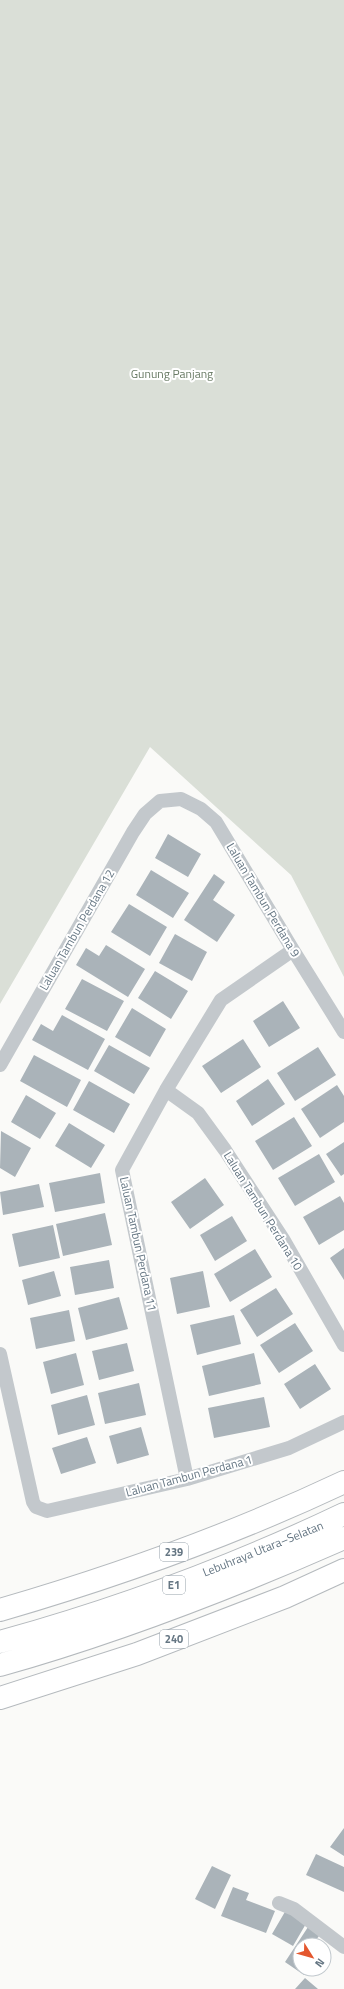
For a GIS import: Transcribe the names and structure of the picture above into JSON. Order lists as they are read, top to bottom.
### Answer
{
  "streets": {
    "main road": [
      "Lebuhraya Utara–Selatan",
      "239",
      "E1",
      "240"
    ],
    "street": [
      "Laluan Tambun Perdana 9",
      "Laluan Tambun Perdana 12",
      "Laluan Tambun Perdana 10",
      "Laluan Tambun Perdana 11",
      "Laluan Tambun Perdana 1"
    ]
  },
  "crossings": [
    ["Laluan Tambun Perdana 9", "Laluan Tambun Perdana 12"],
    ["Laluan Tambun Perdana 9", "Laluan Tambun Perdana 11"],
    ["Laluan Tambun Perdana 10", "Laluan Tambun Perdana 11"],
    ["Laluan Tambun Perdana 11", "Laluan Tambun Perdana 1"]
  ],
  "parks": ["Gunung Panjang"],
  "north": "bottom right"
}
